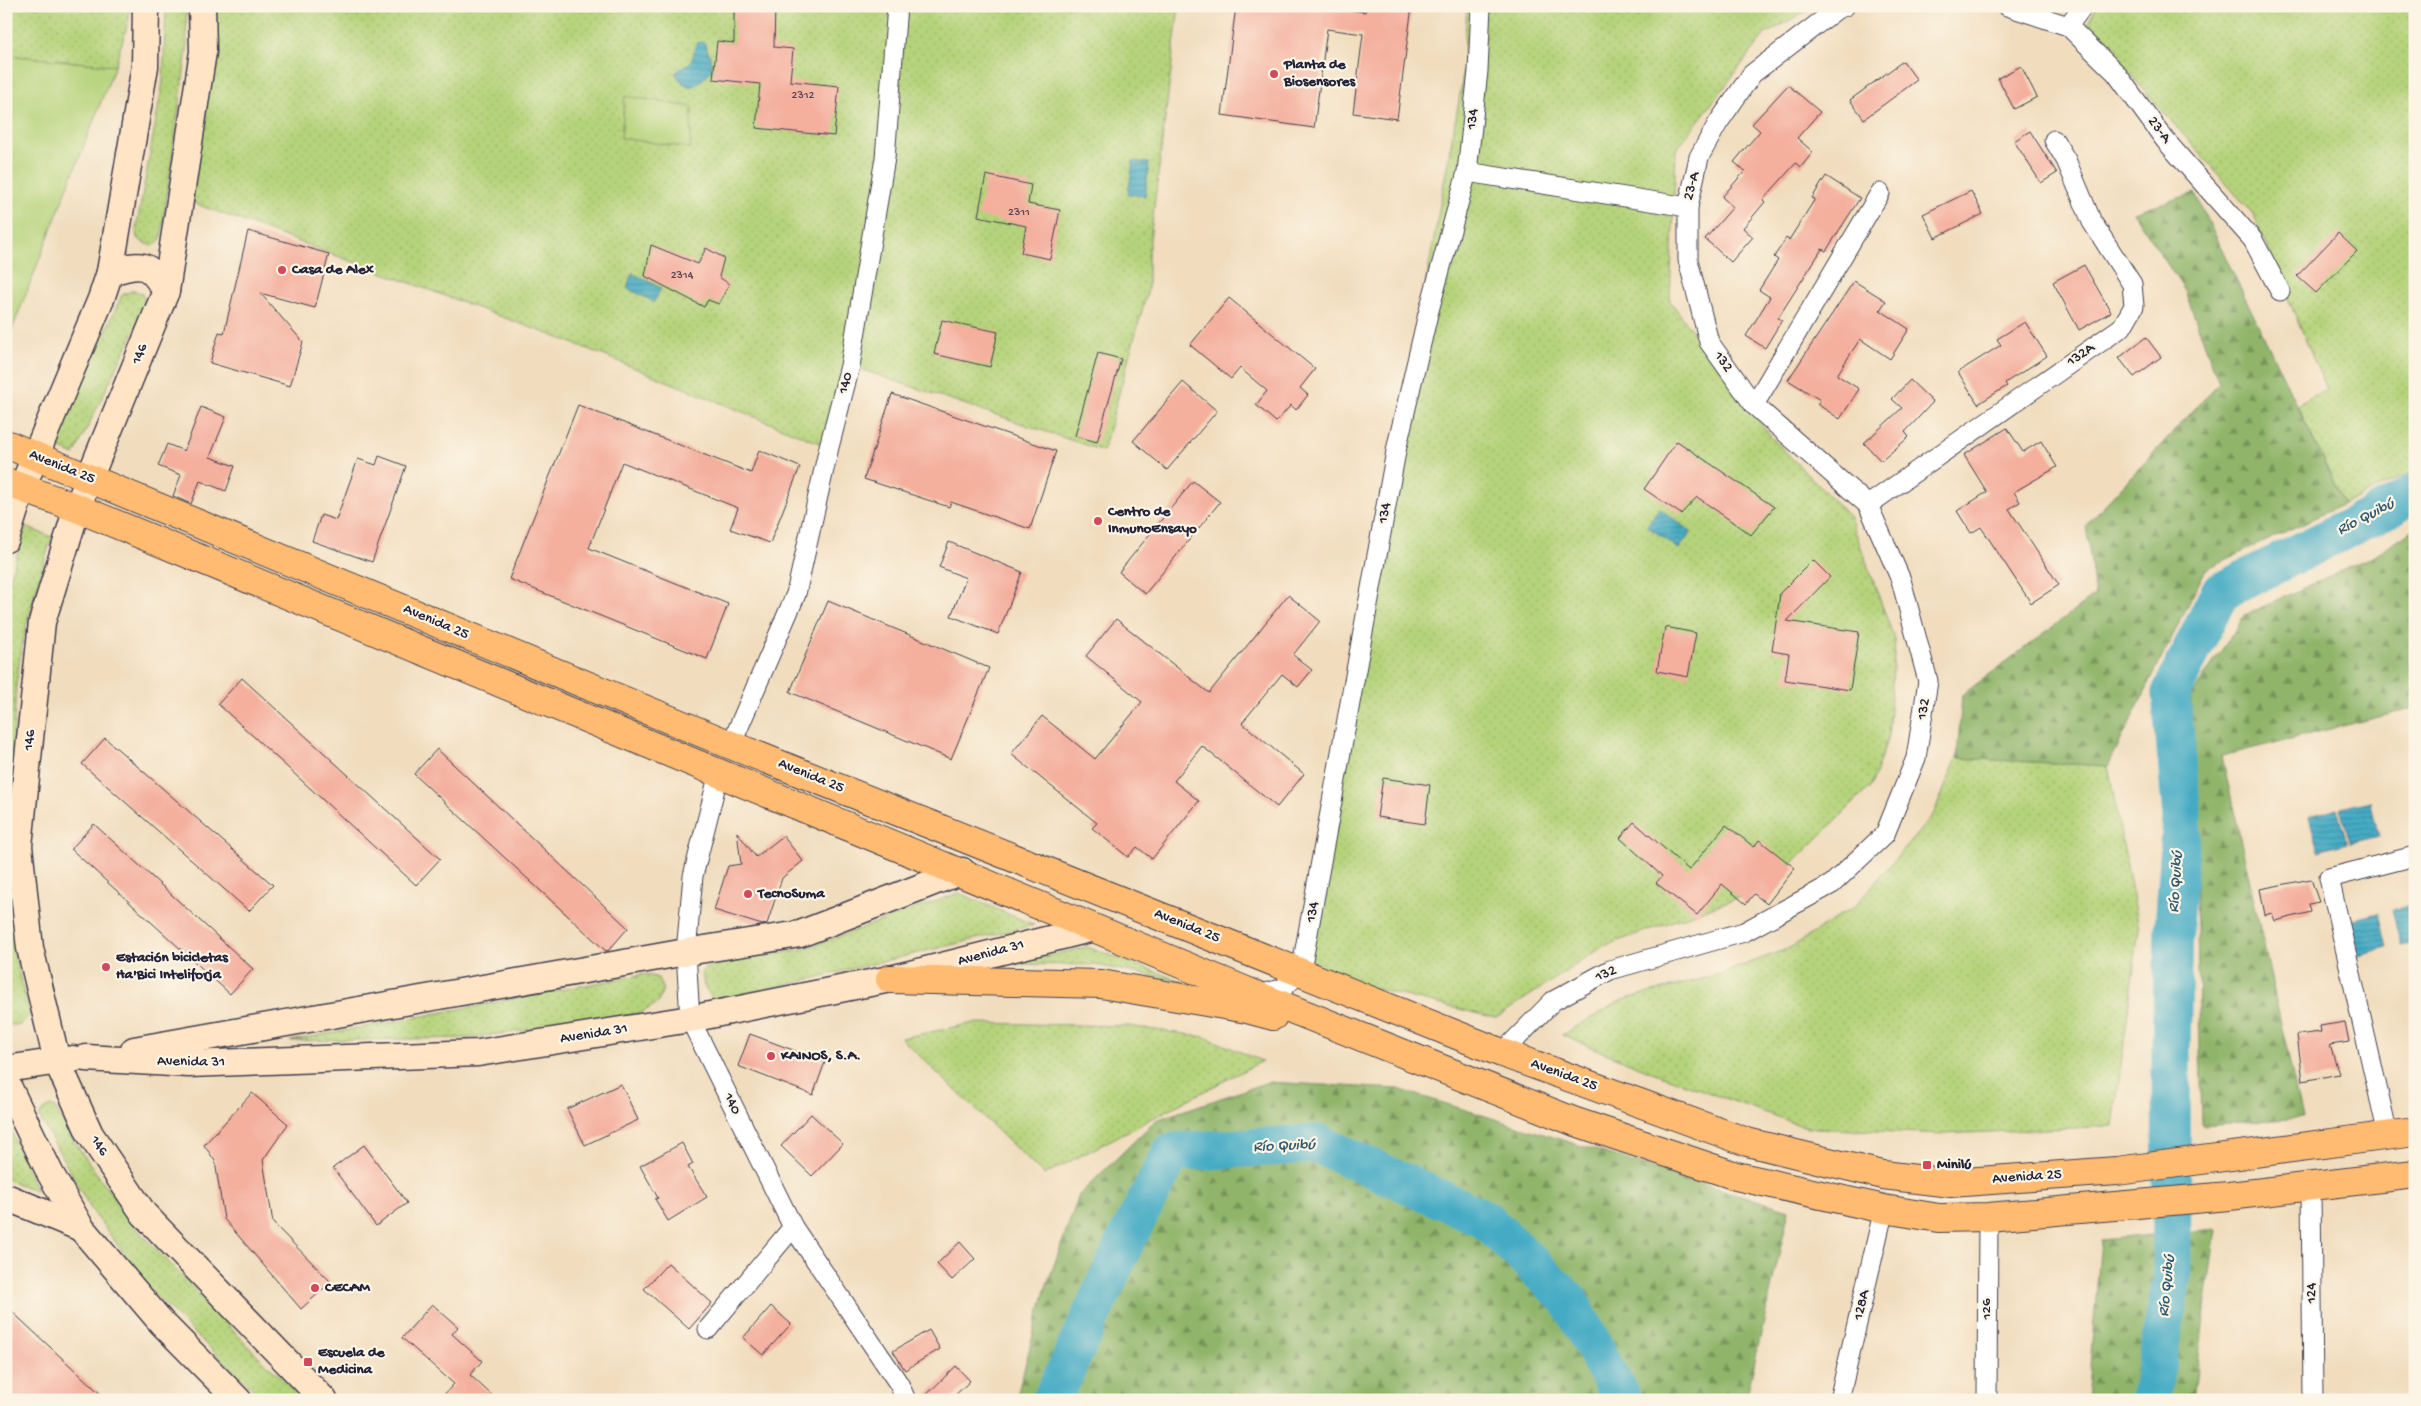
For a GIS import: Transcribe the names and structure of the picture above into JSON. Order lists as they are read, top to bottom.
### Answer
{
  "streets": {
    "main road": ["146", "Avenida 25", "Avenida 31"],
    "street": [
      "134",
      "23-A",
      "132A",
      "132",
      "140",
      "124",
      "128A",
      "126"
    ]
  },
  "crossings": [
    ["134", "23-A"],
    ["134", "Avenida 25"],
    ["23-A", "132"],
    ["146", "Avenida 25"],
    ["146", "Avenida 31"],
    ["132A", "132"],
    ["132", "Avenida 25"],
    ["140", "Avenida 25"],
    ["140", "Avenida 31"]
  ],
  "water": ["Río Quibú"],
  "places": {
    "other": [
      "Planta de Biosensores",
      "Casa de Alex",
      "Centro de InmunoEnsayo",
      "TecnoSuma",
      "Estación bicicletas Ha'Bici Inteliforja",
      "KAINOS, S.A.",
      "CECAM"
    ],
    "transit": ["Minilú", "Escuela de Medicina"]
  },
  "house_numbers": ["2312", "2311", "2314"]
}
